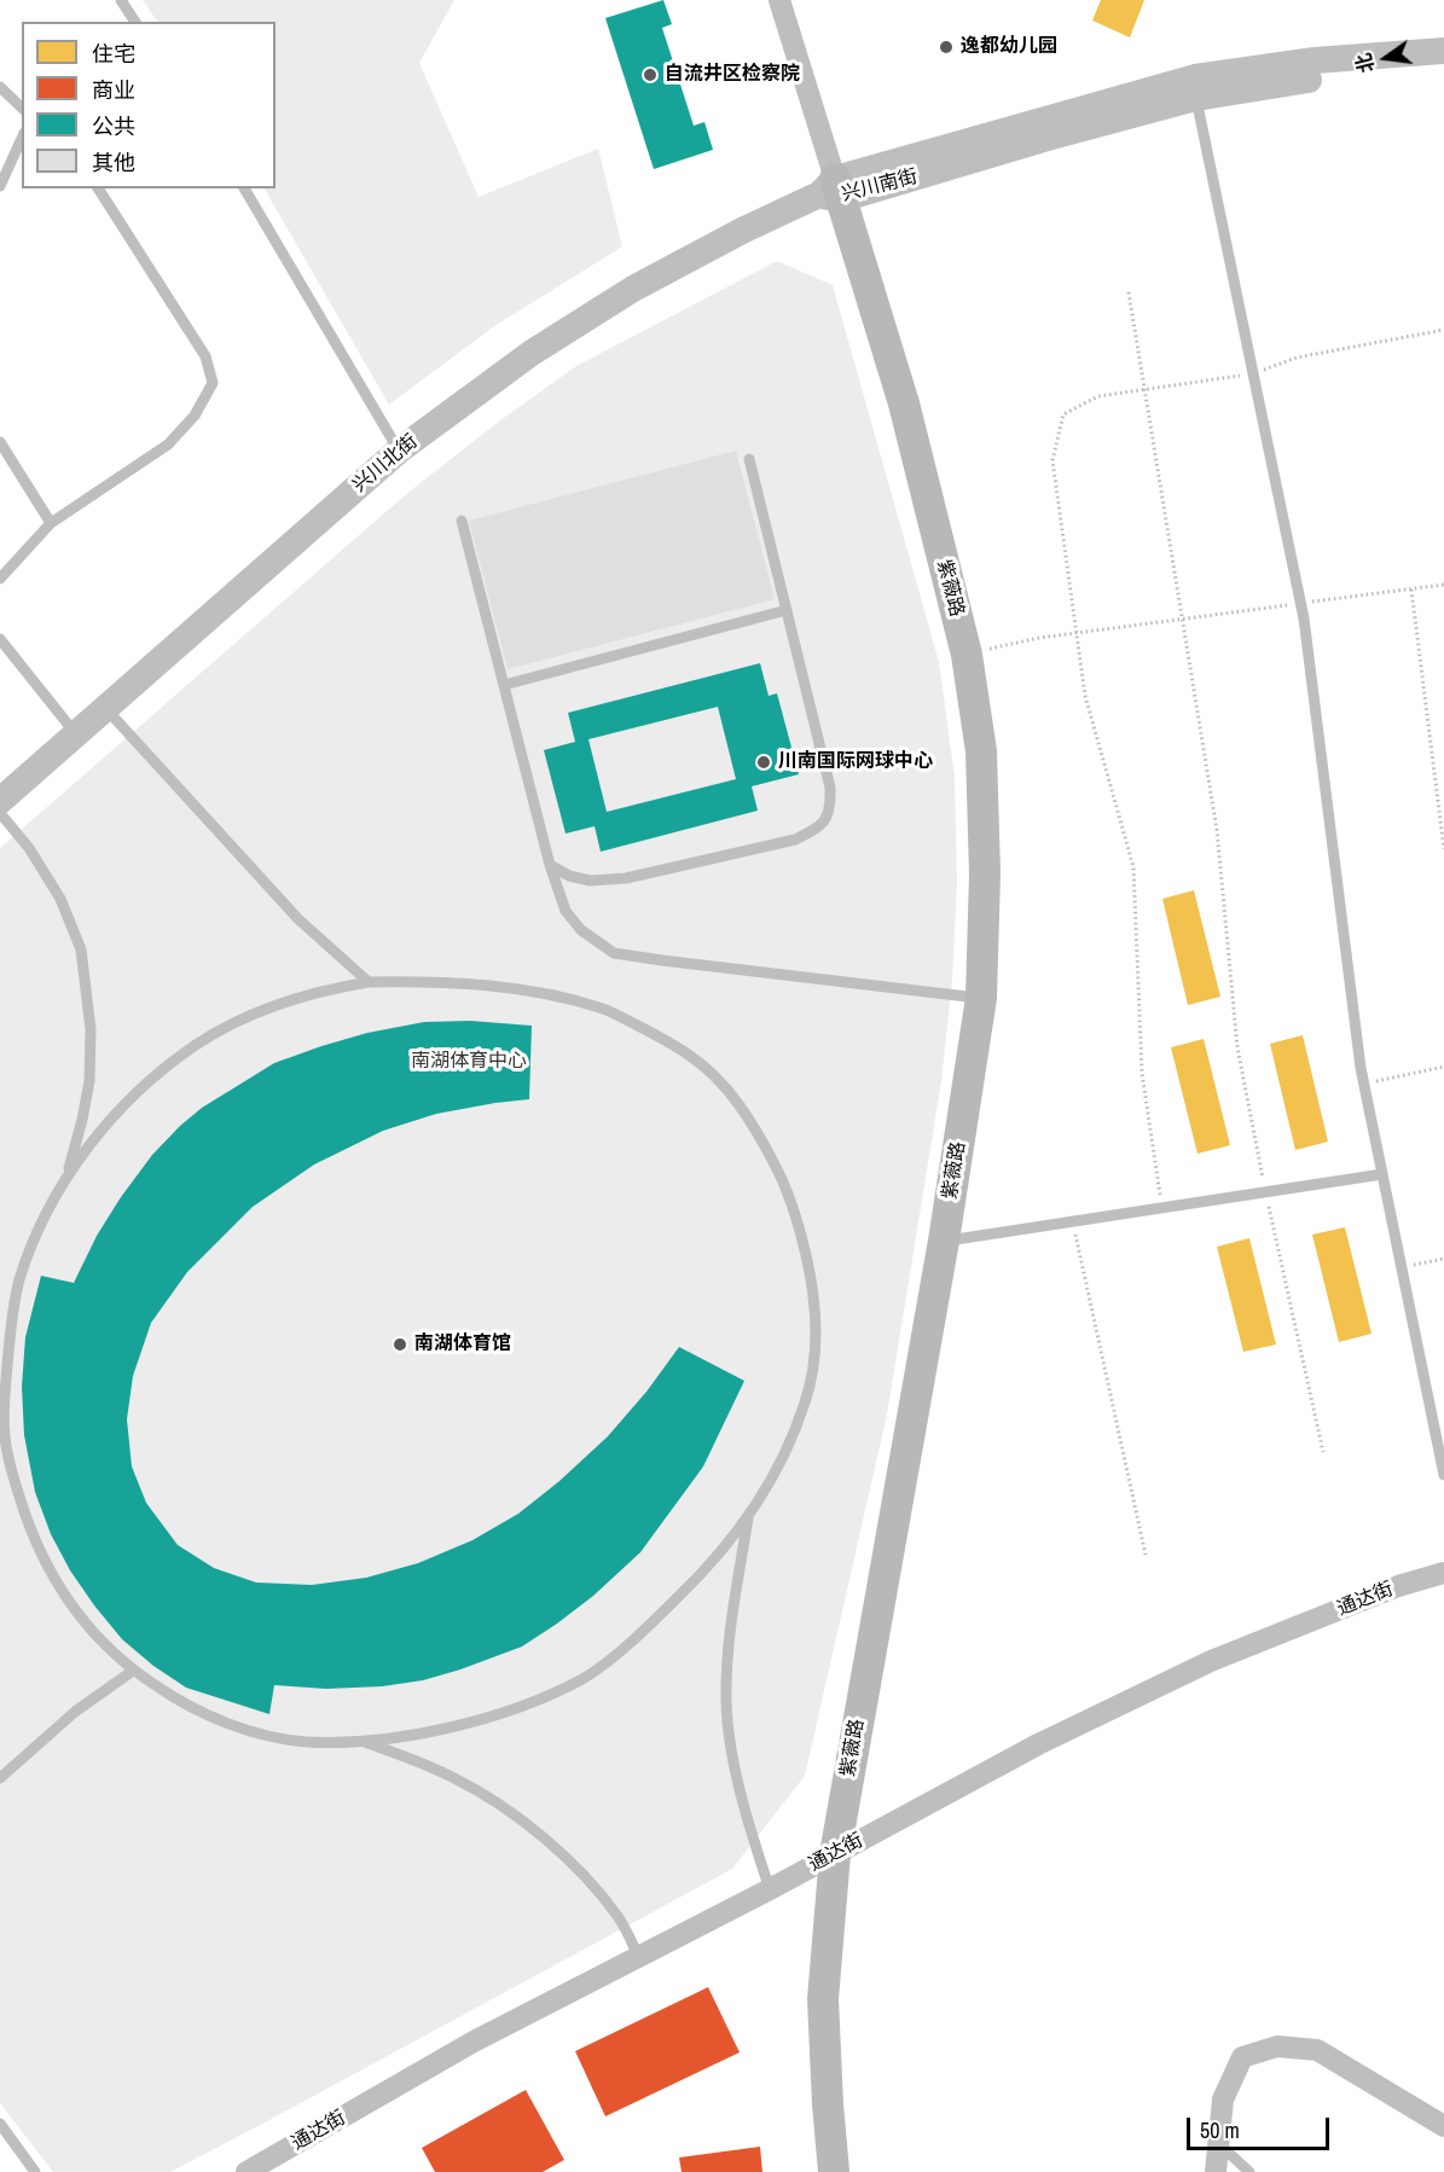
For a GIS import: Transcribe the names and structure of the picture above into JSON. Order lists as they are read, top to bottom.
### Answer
{
  "streets": {
    "main road": ["紫薇路"],
    "street": ["兴川南街", "兴川北街", "通达街"]
  },
  "crossings": [
    ["兴川南街", "兴川北街"],
    ["兴川南街", "紫薇路"],
    ["兴川北街", "紫薇路"],
    ["紫薇路", "通达街"]
  ],
  "parks": ["南湖体育中心"],
  "places": [
    "逸都幼儿园",
    "自流井区检察院",
    "川南国际网球中心",
    "南湖体育馆"
  ],
  "legend": [
    "住宅",
    "商业",
    "公共",
    "其他"
  ],
  "scale_bar": "50 m",
  "north": "left"
}
